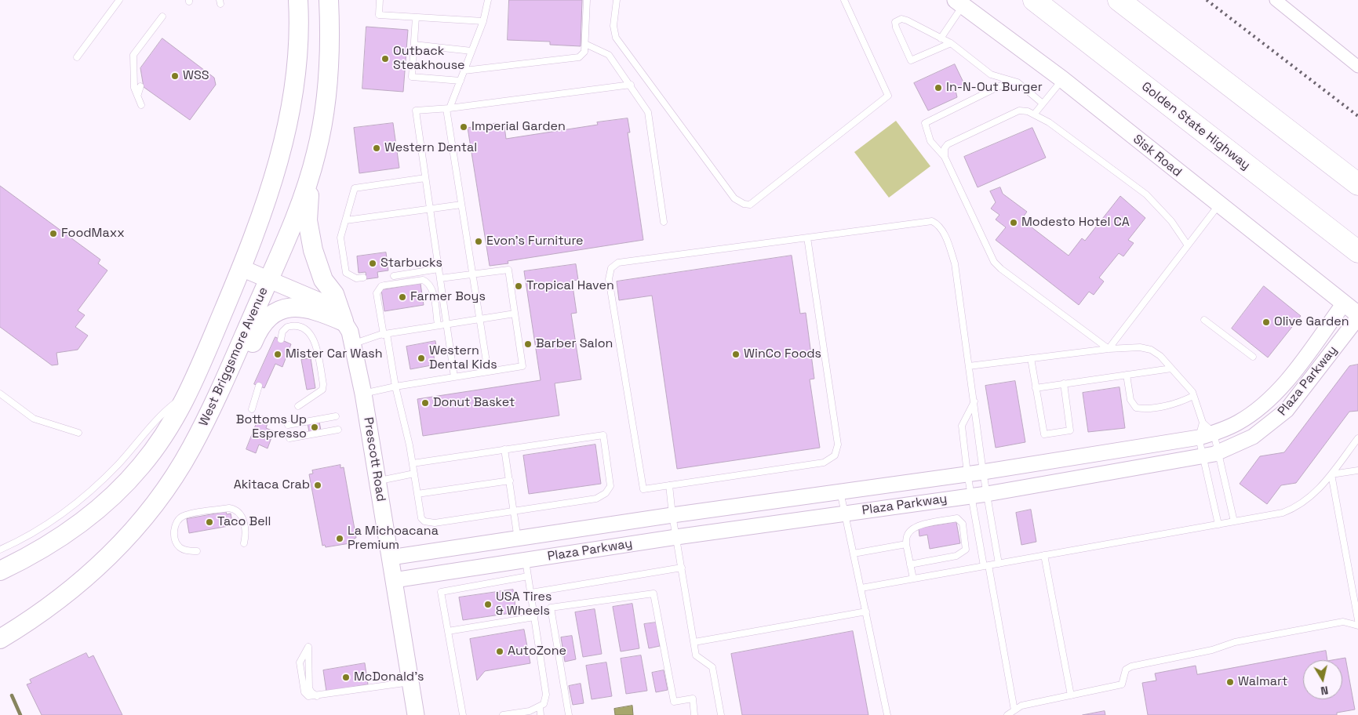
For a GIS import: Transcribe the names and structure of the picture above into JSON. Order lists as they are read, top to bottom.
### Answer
{
  "streets": {
    "highway": ["Golden State Highway"],
    "main road": ["Sisk Road", "West Briggsmore Avenue", "Prescott Road"],
    "street": ["Plaza Parkway"]
  },
  "crossings": [
    ["Sisk Road", "Plaza Parkway"],
    ["West Briggsmore Avenue", "Prescott Road"],
    ["Plaza Parkway", "Prescott Road"]
  ],
  "places": [
    "Outback Steakhouse",
    "WSS",
    "In-N-Out Burger",
    "Imperial Garden",
    "Western Dental",
    "Modesto Hotel CA",
    "FoodMaxx",
    "Evon's Furniture",
    "Starbucks",
    "Tropical Haven",
    "Farmer Boys",
    "Olive Garden",
    "Barber Salon",
    "Mister Car Wash",
    "WinCo Foods",
    "Western Dental Kids",
    "Donut Basket",
    "Bottoms Up Espresso",
    "Akitaca Crab",
    "Taco Bell",
    "La Michoacana Premium",
    "USA Tires & Wheels",
    "AutoZone",
    "McDonald's",
    "Walmart"
  ],
  "north": "bottom"
}
